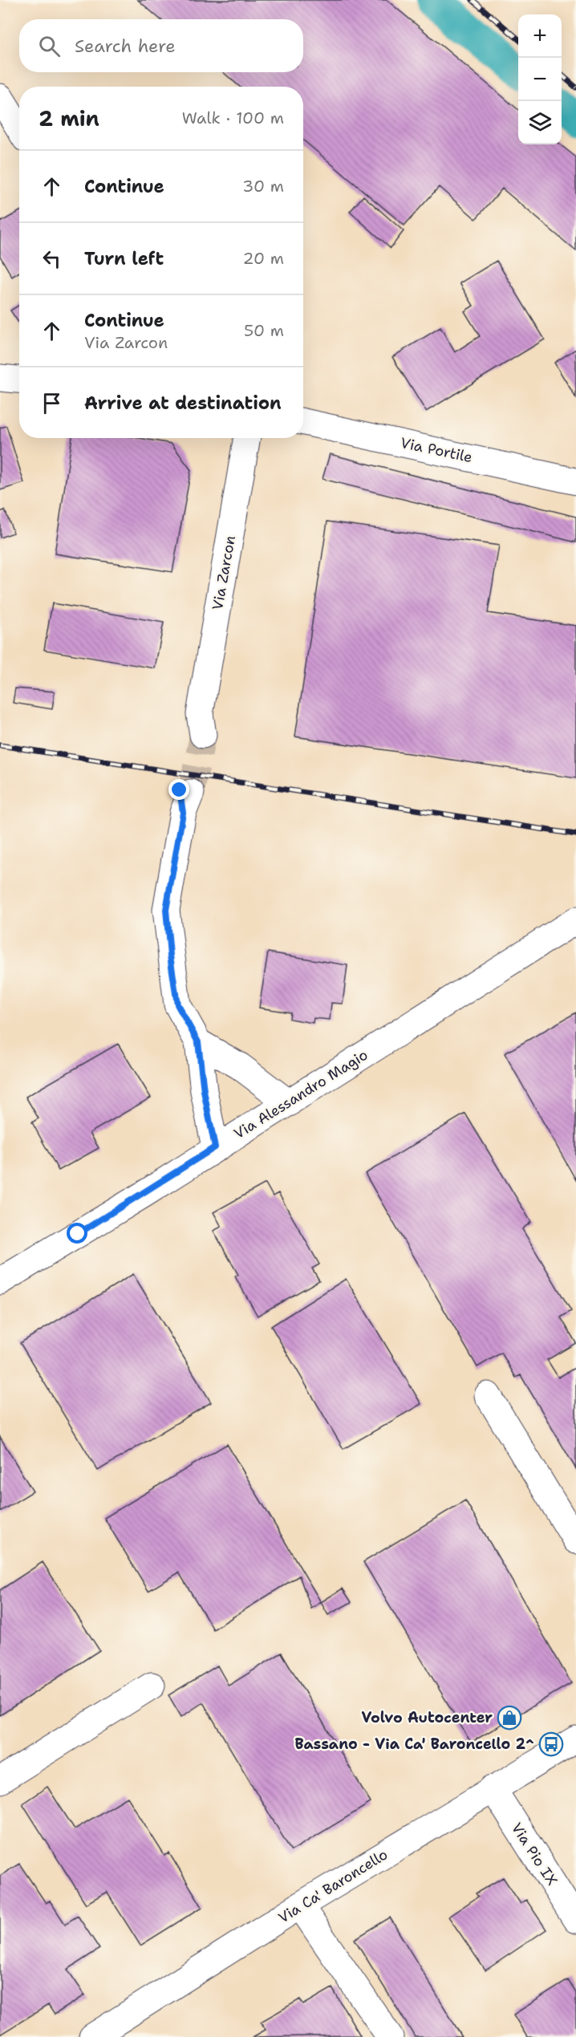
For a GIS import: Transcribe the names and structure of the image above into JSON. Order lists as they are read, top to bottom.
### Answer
{
  "streets": {
    "street": [
      "Via Portile",
      "Via Zarcon",
      "Via Alessandro Magio",
      "Via Pio IX",
      "Via Ca' Baroncello"
    ]
  },
  "crossings": [
    ["Via Pio IX", "Via Ca' Baroncello"]
  ],
  "places": {
    "shop": ["Volvo Autocenter"],
    "bus stop": ["Bassano - Via Ca' Baroncello 2^"]
  },
  "page": {
    "map_buttons": ["+", "−"],
    "search": "Search here",
    "heading": ["2 min", "Walk · 100 m"],
    "list": [
      ["Continue", "30 m"],
      ["Turn left", "20 m"],
      ["Continue", "Via Zarcon", "50 m"],
      "Arrive at destination"
    ]
  }
}
